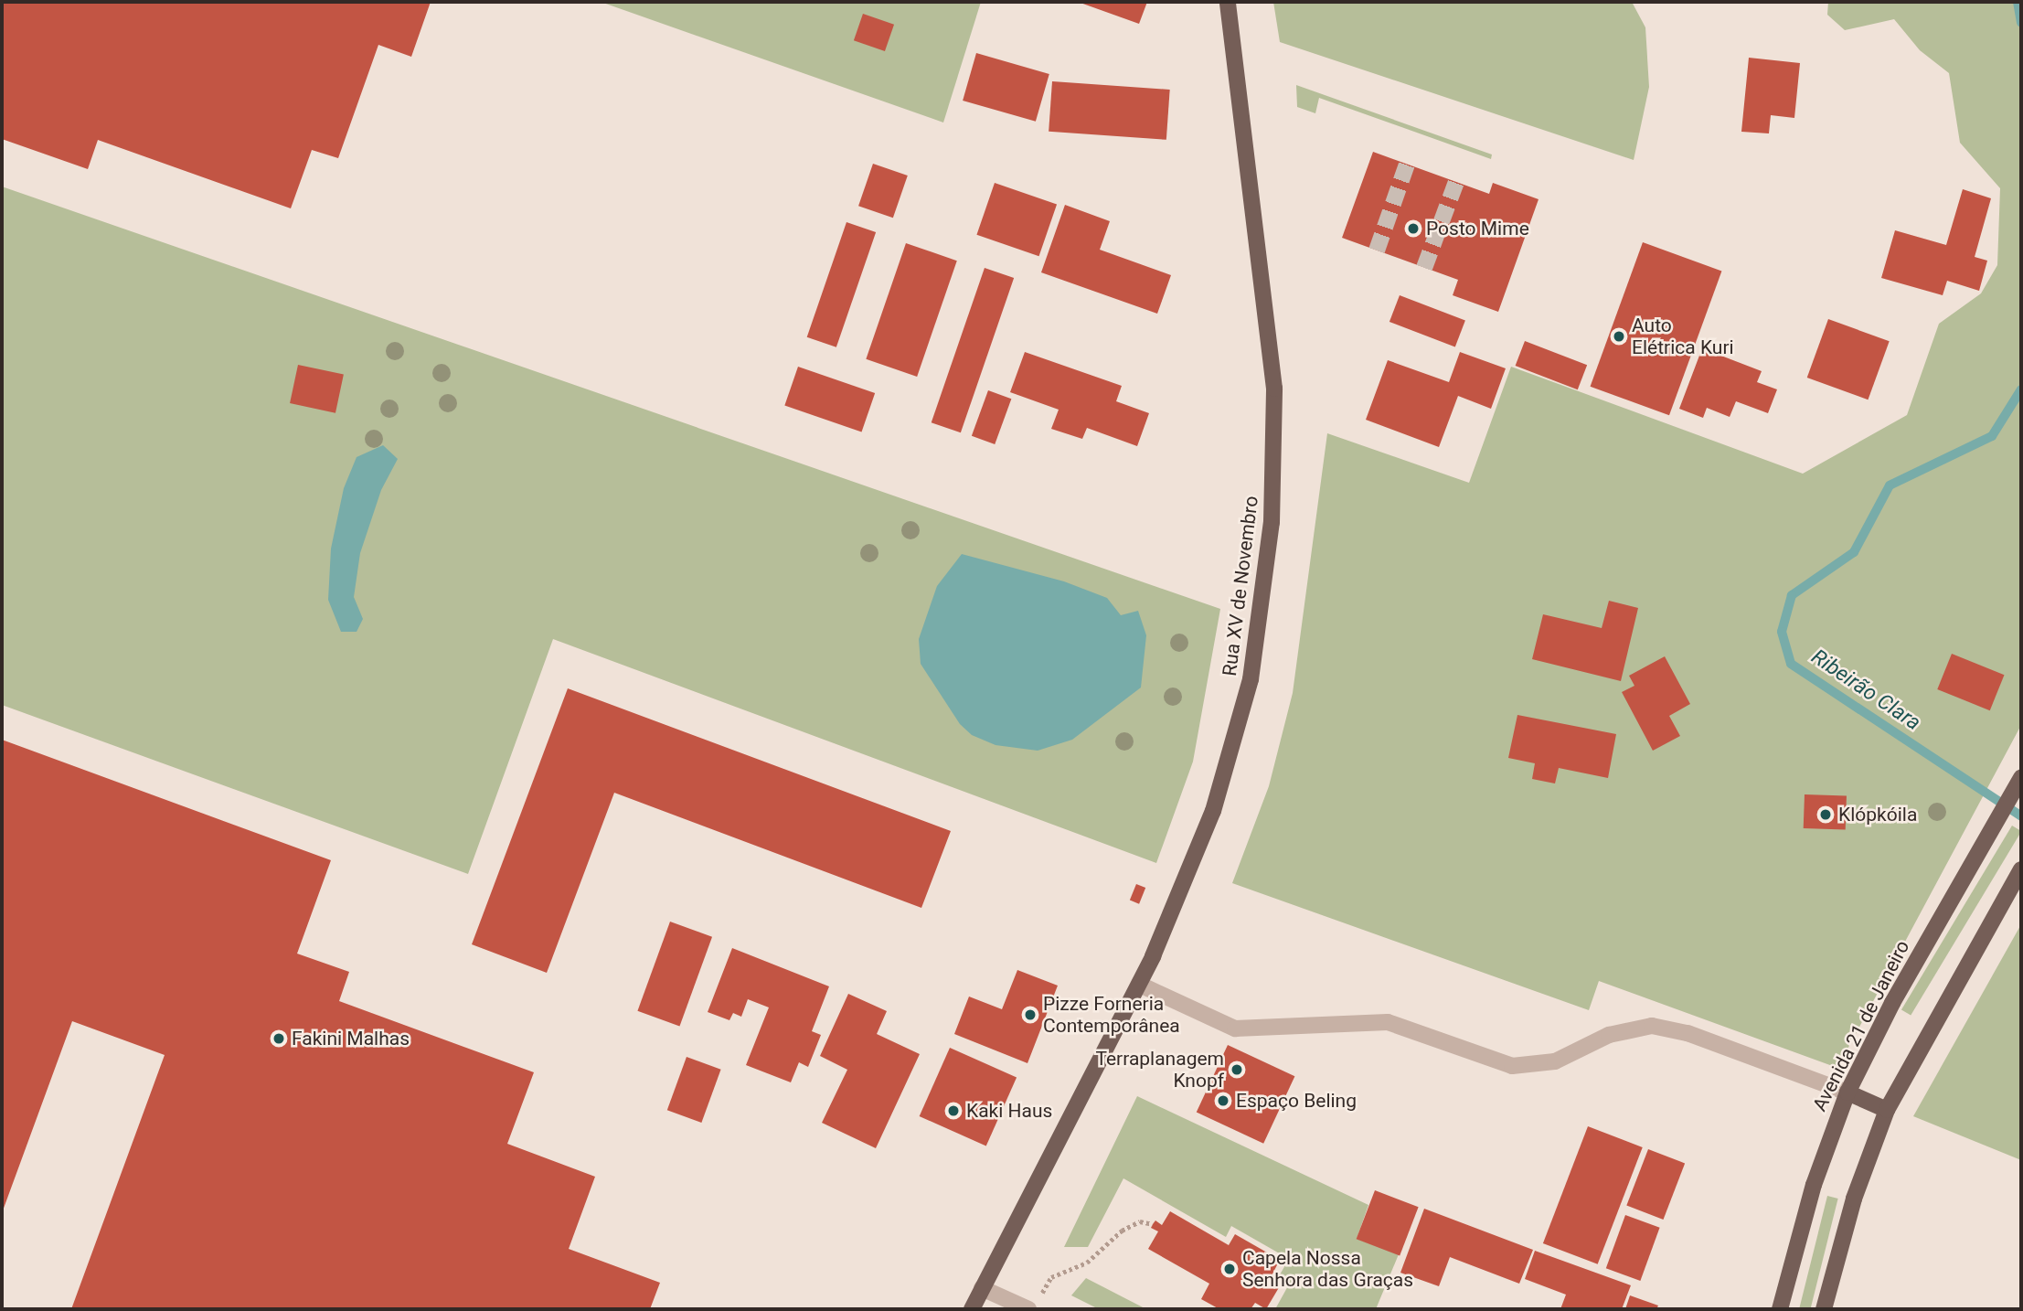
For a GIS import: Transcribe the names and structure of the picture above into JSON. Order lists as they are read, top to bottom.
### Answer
{
  "streets": {
    "main road": ["Rua XV de Novembro", "Avenida 21 de Janeiro"]
  },
  "water": ["Ribeirão Clara"],
  "places": [
    "Posto Mime",
    "Auto Elétrica Kuri",
    "Klópkóila",
    "Pizze Forneria Contemporânea",
    "Fakini Malhas",
    "Terraplanagem Knopf",
    "Espaço Beling",
    "Kaki Haus",
    "Capela Nossa Senhora das Graças"
  ]
}
